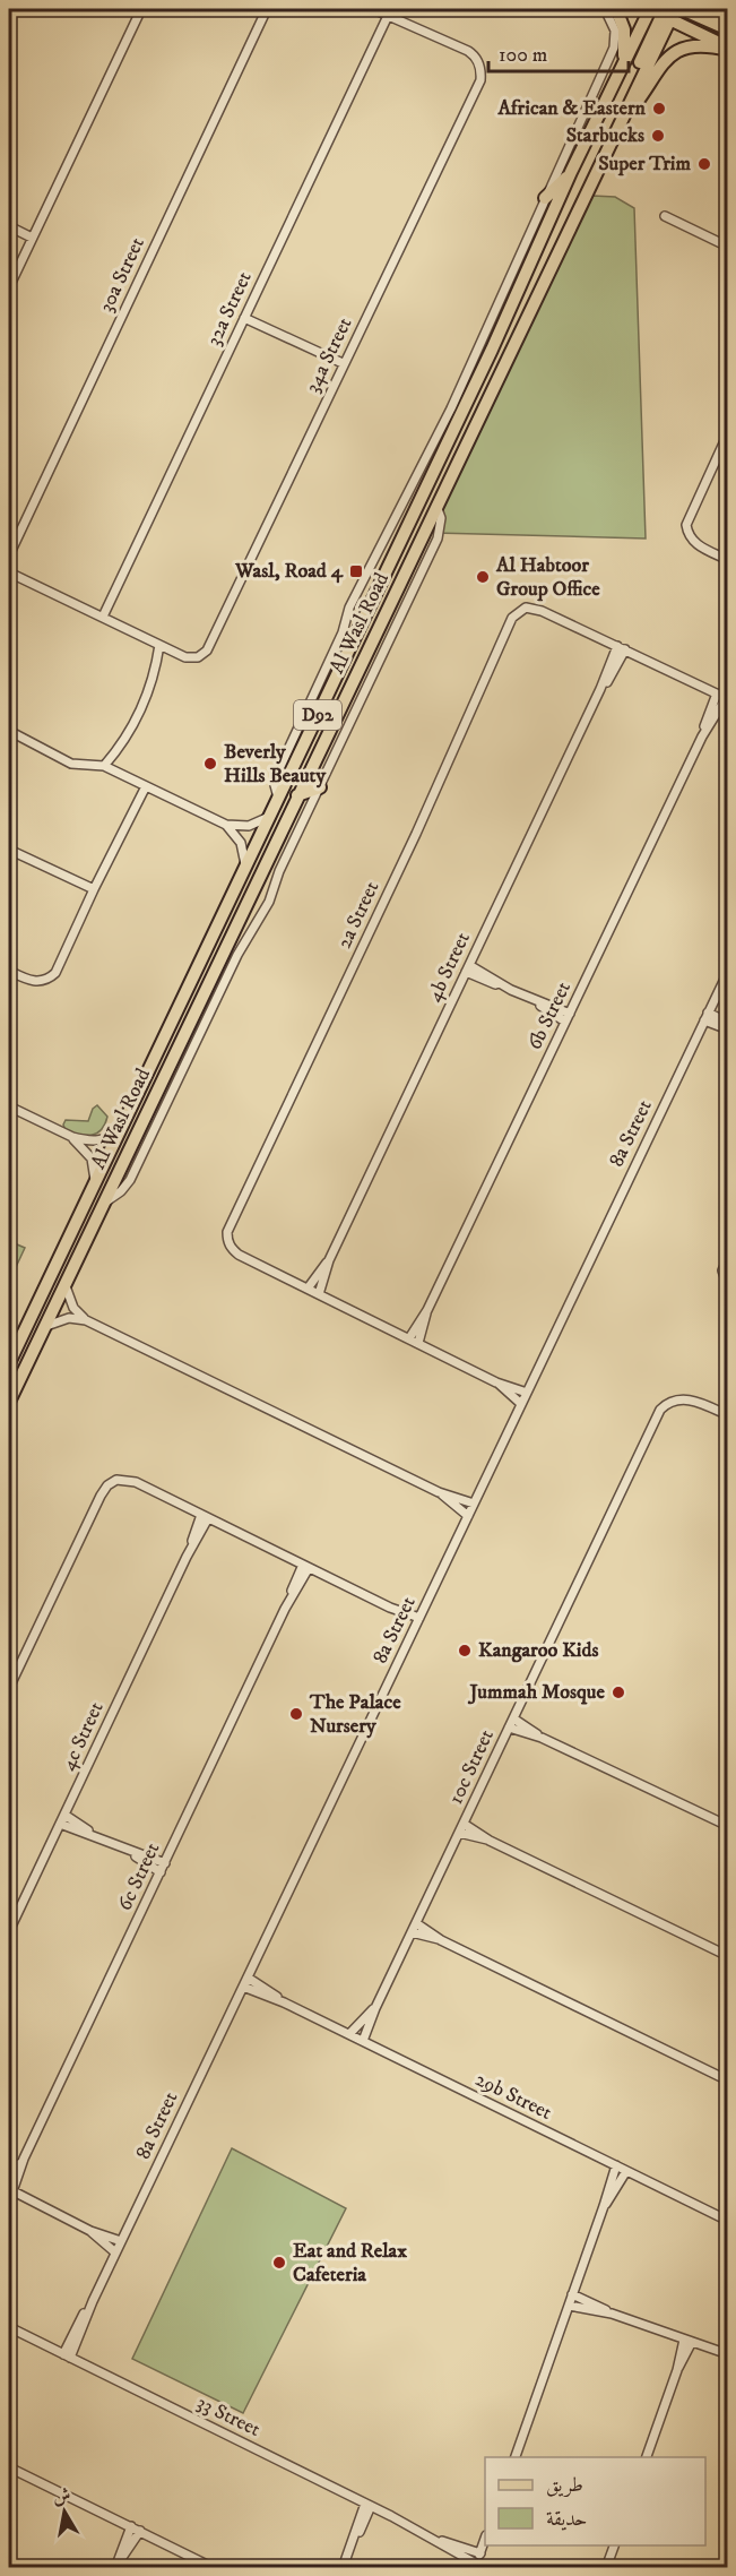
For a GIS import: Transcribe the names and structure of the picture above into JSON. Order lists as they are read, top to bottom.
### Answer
{
  "streets": {
    "main road": ["Al Wasl Road", "D92"],
    "street": [
      "30a Street",
      "32a Street",
      "34a Street",
      "2a Street",
      "4b Street",
      "6b Street",
      "8a Street",
      "4c Street",
      "10c Street",
      "6c Street",
      "29b Street",
      "33 Street"
    ]
  },
  "crossings": [
    ["32a Street", "34a Street"],
    ["2a Street", "4b Street"],
    ["8a Street", "29b Street"],
    ["8a Street", "33 Street"],
    ["10c Street", "29b Street"]
  ],
  "places": {
    "other": [
      "African & Eastern",
      "Starbucks",
      "Super Trim",
      "Al Habtoor Group Office",
      "Beverly Hills Beauty",
      "Kangaroo Kids",
      "Jummah Mosque",
      "The Palace Nursery",
      "Eat and Relax Cafeteria"
    ],
    "transit": ["Wasl, Road 4"]
  },
  "legend": ["طريق", "حديقة"],
  "scale_bar": "100 m",
  "north": "top"
}
